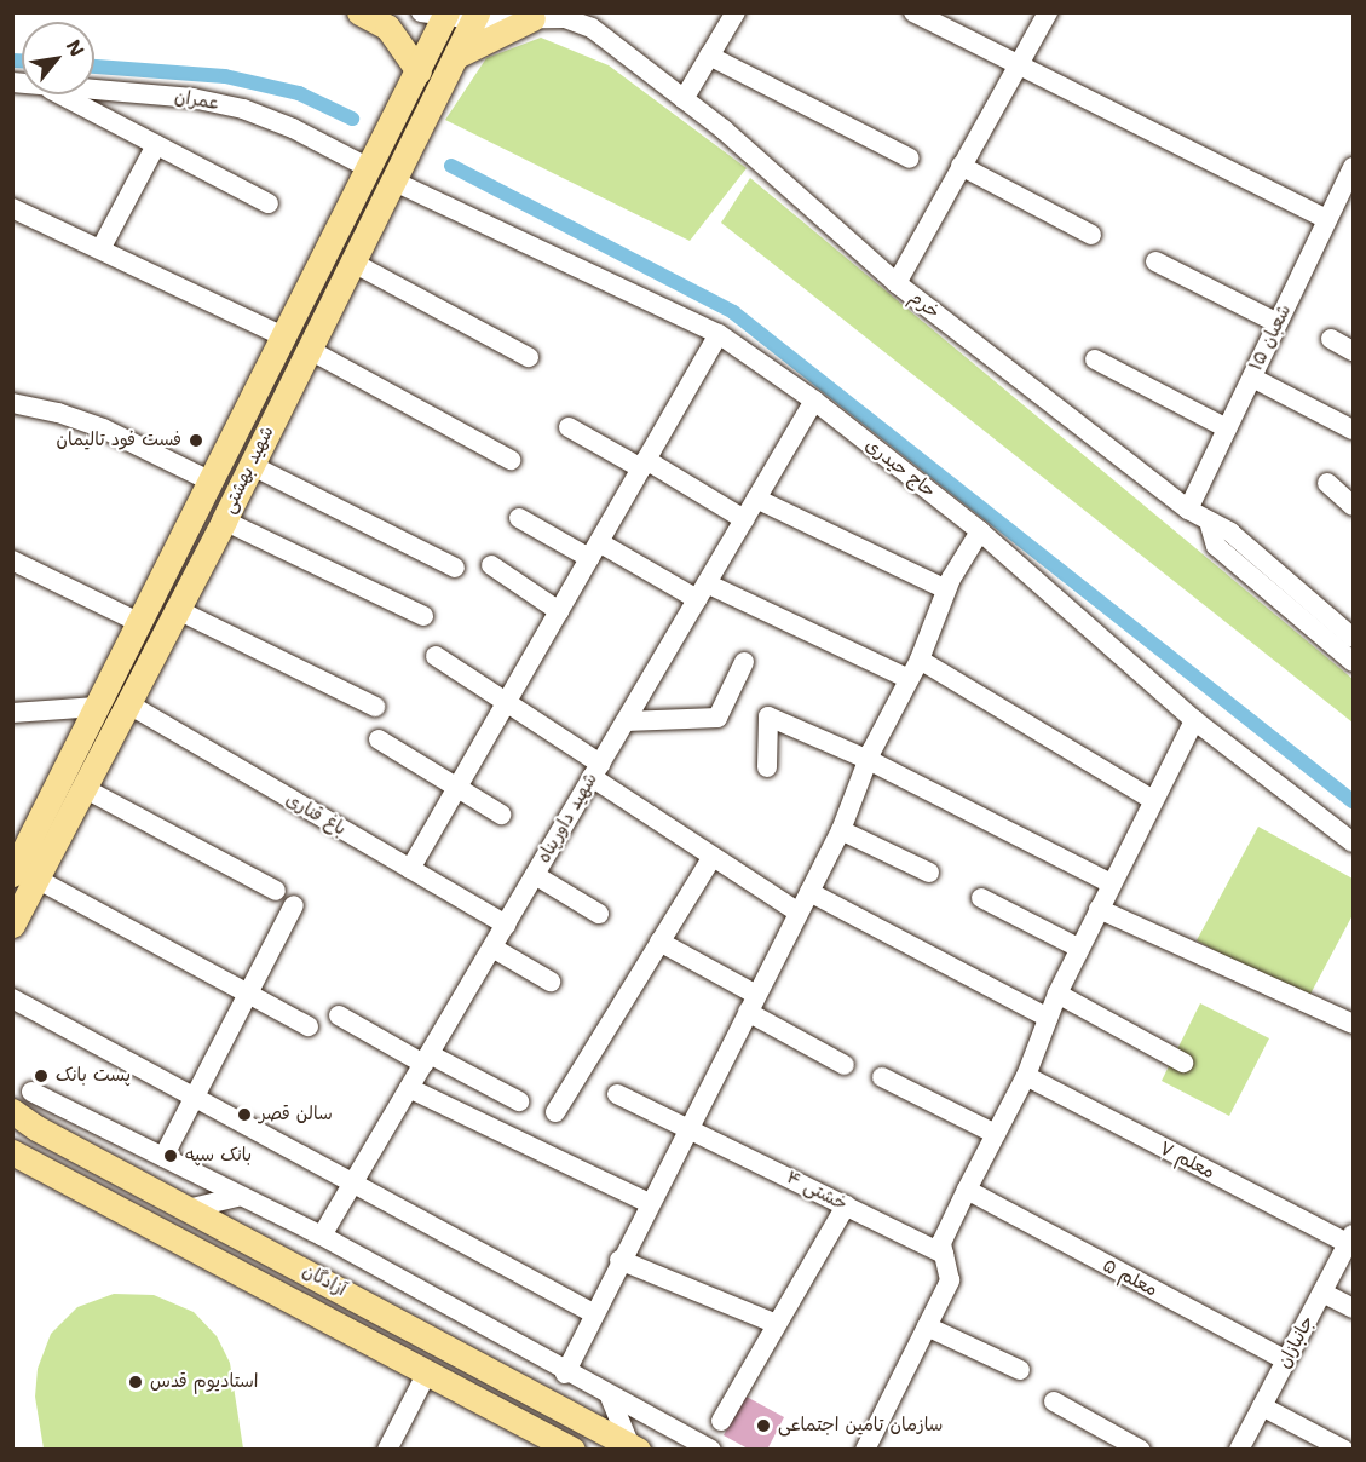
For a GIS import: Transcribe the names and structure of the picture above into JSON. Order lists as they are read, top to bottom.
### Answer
{
  "streets": {
    "main road": ["شهید بهشتی", "آزادگان"],
    "street": [
      "عمران",
      "خرم",
      "۱۵ شعبان",
      "حاج حیدری",
      "باغ قناری",
      "شهید داورپناه",
      "معلم ۷",
      "خشتی ۴",
      "معلم ۵",
      "جانبازان"
    ]
  },
  "crossings": [
    ["عمران", "شهید بهشتی"],
    ["خرم", "۱۵ شعبان"],
    ["خرم", "شهید بهشتی"],
    ["حاج حیدری", "شهید بهشتی"],
    ["حاج حیدری", "شهید داورپناه"],
    ["شهید بهشتی", "باغ قناری"],
    ["باغ قناری", "شهید داورپناه"],
    ["معلم ۷", "جانبازان"],
    ["معلم ۵", "جانبازان"]
  ],
  "places": [
    "فست فود تالیمان",
    "پست بانک",
    "سالن قصر",
    "بانک سپه",
    "استادیوم قدس",
    "سازمان تامین اجتماعی"
  ],
  "north": "top right"
}
